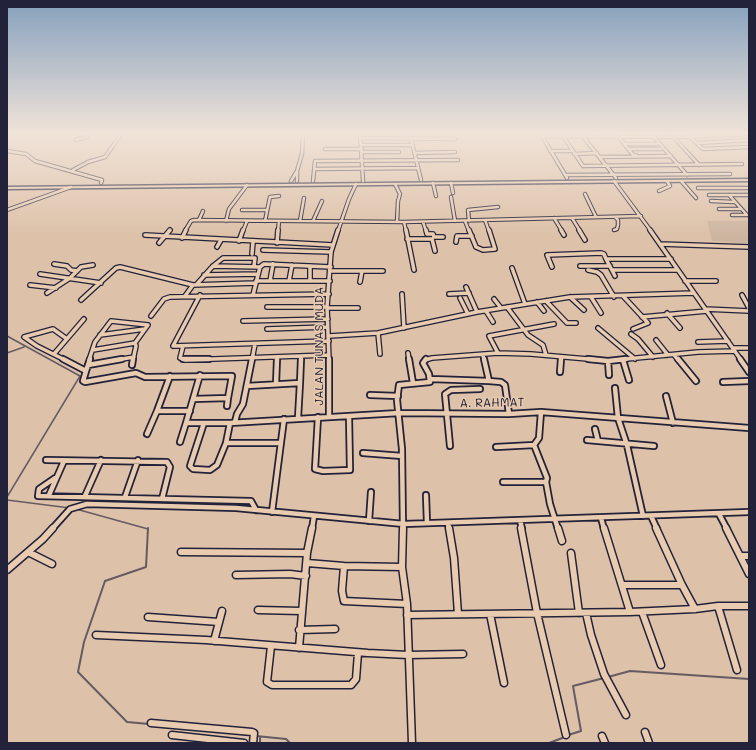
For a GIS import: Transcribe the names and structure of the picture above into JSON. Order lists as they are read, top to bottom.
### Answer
{
  "streets": {
    "street": ["JALAN TUNAS MUDA", "A. RAHMAT"]
  },
  "crossings": [
    ["JALAN TUNAS MUDA", "A. RAHMAT"]
  ]
}
